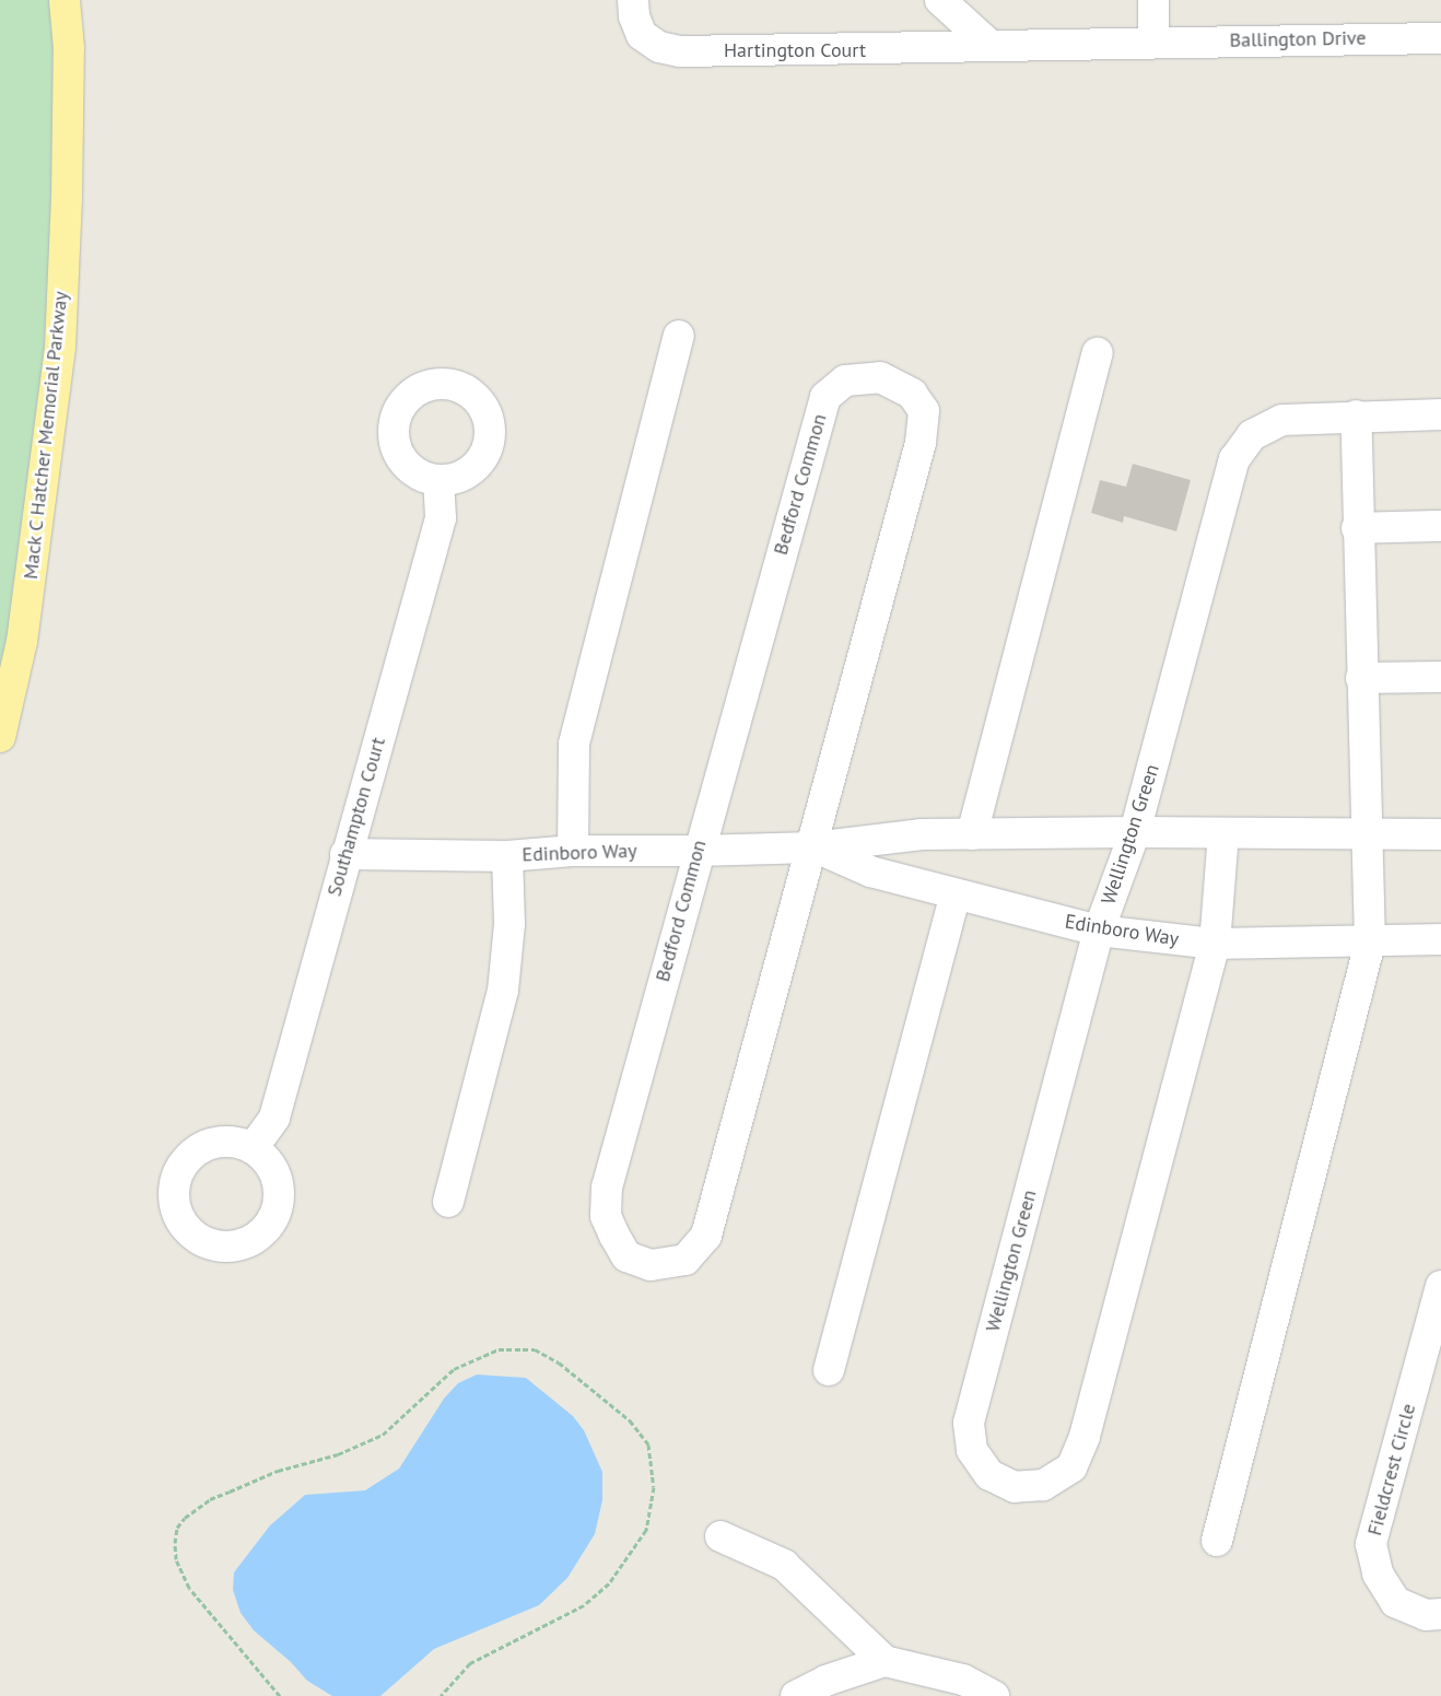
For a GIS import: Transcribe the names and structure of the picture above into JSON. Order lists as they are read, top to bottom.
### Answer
{
  "streets": {
    "main road": ["Mack C Hatcher Memorial Parkway"],
    "street": [
      "Ballington Drive",
      "Hartington Court",
      "Bedford Common",
      "Southampton Court",
      "Wellington Green",
      "Edinboro Way",
      "Fieldcrest Circle"
    ]
  },
  "crossings": [
    ["Ballington Drive", "Hartington Court"],
    ["Bedford Common", "Edinboro Way"],
    ["Southampton Court", "Edinboro Way"],
    ["Wellington Green", "Edinboro Way"]
  ]
}
